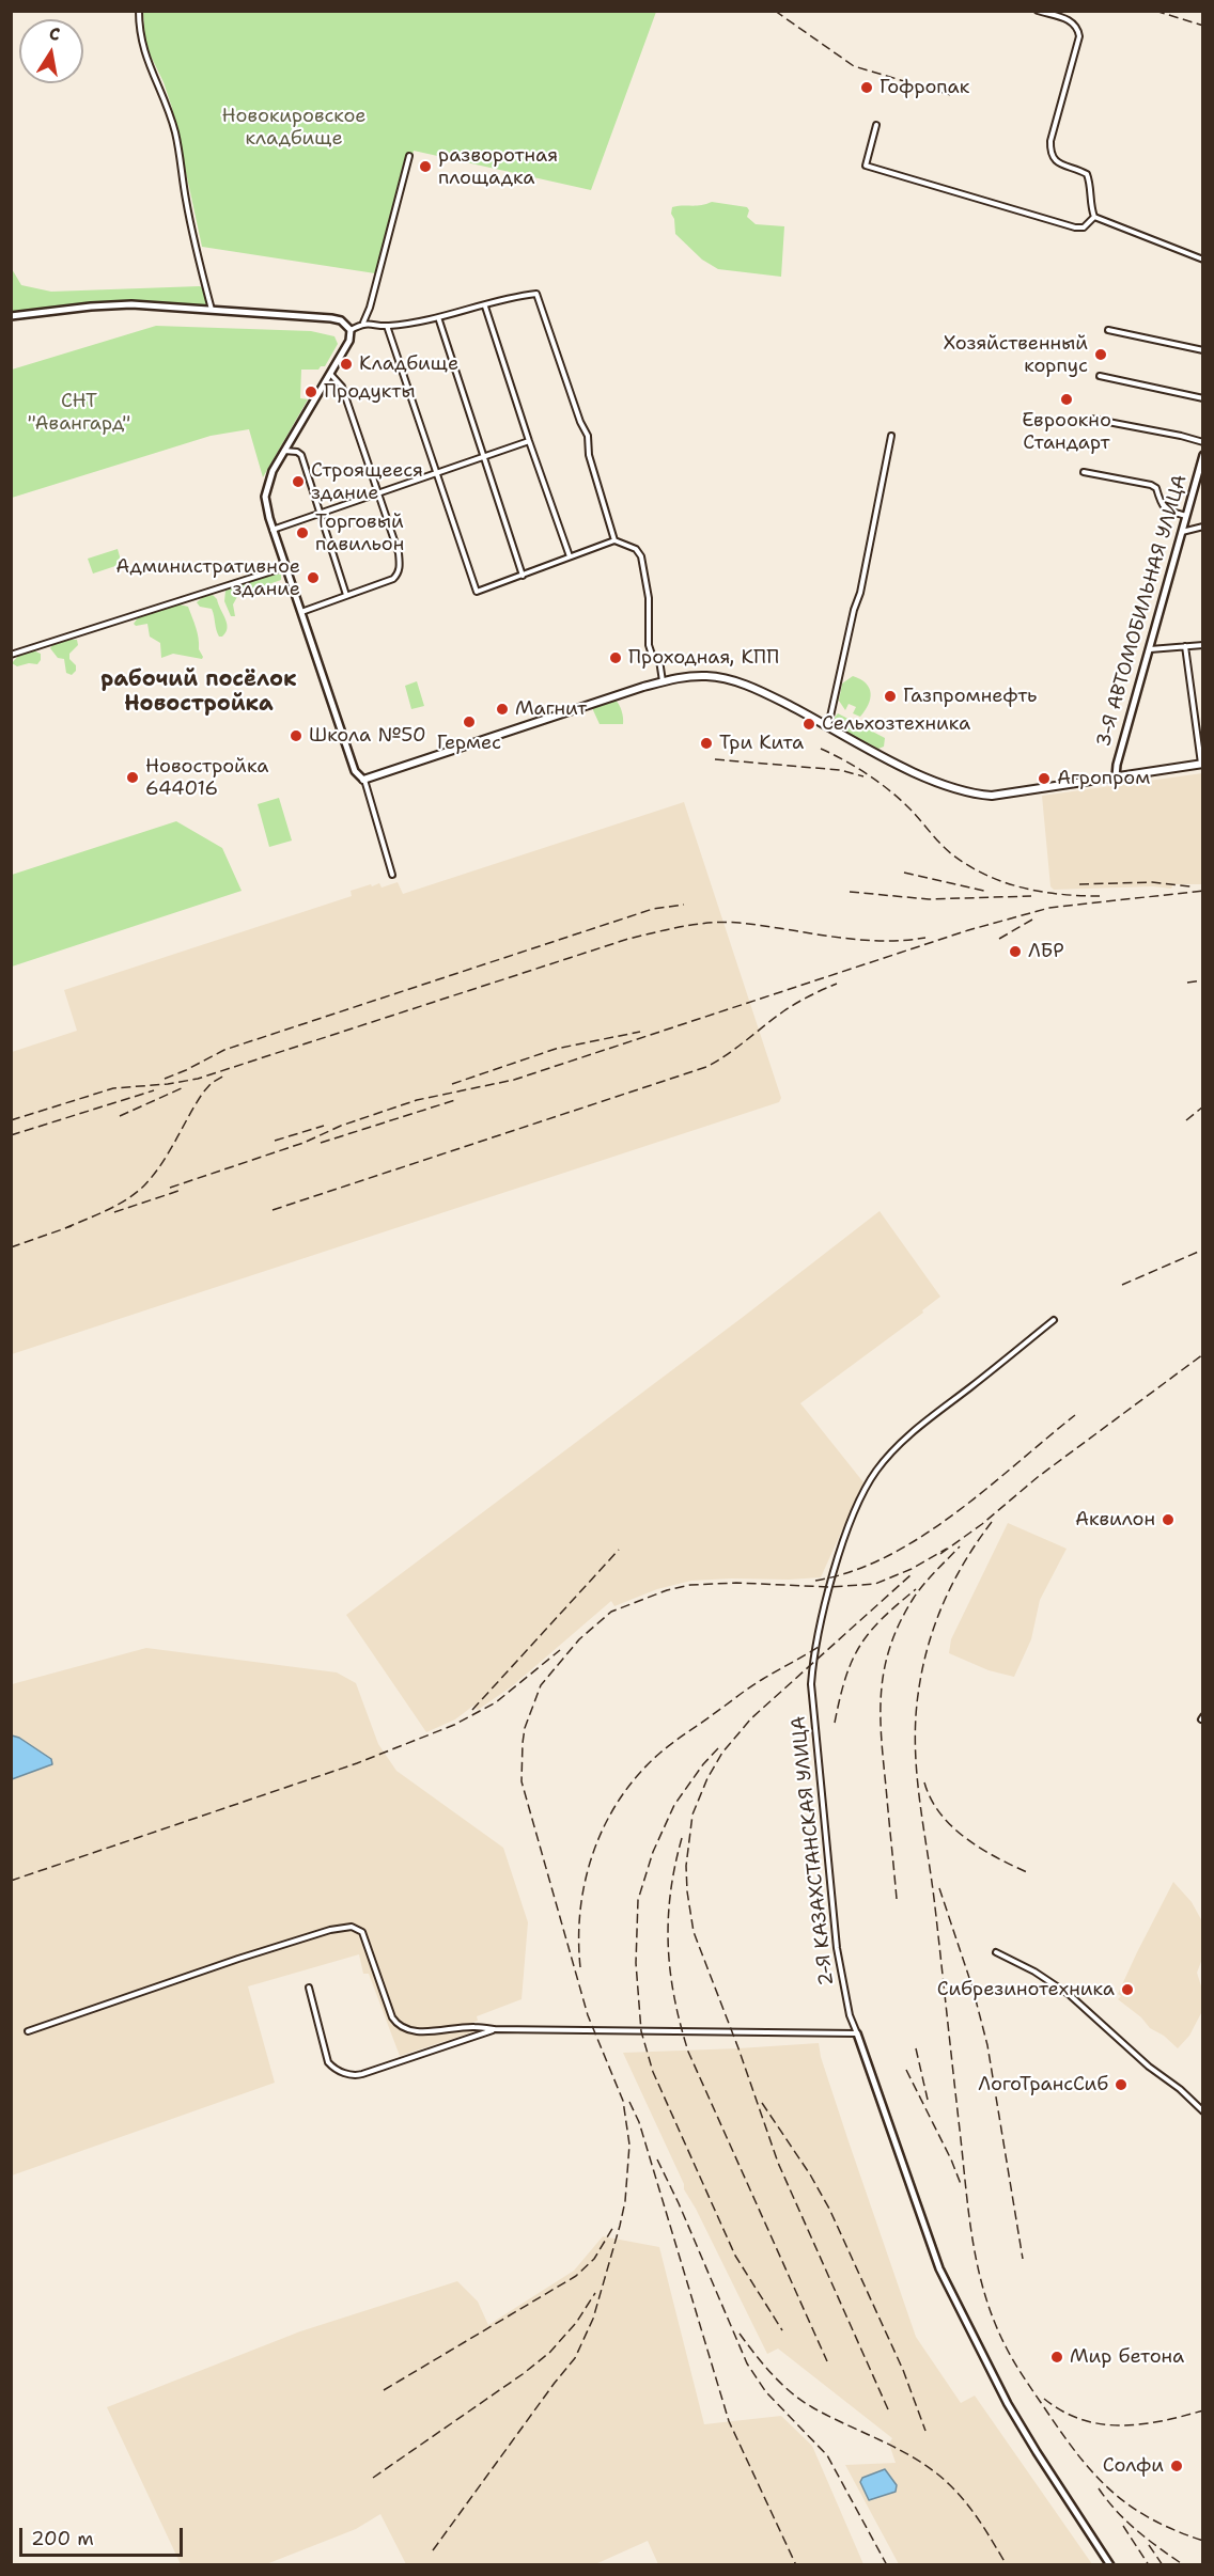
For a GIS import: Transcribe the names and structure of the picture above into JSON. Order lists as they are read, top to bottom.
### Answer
{
  "streets": {
    "street": ["3-Я АВТОМОБИЛЬНАЯ УЛИЦА", "2-Я КАЗАХСТАНСКАЯ УЛИЦА"]
  },
  "districts": ["рабочий посёлок Новостройка"],
  "parks": ["Новокировское кладбище", "СНТ \"Авангард\""],
  "places": [
    "Гофропак",
    "разворотная площадка",
    "Хозяйственный корпус",
    "Кладбище",
    "Продукты",
    "Евроокно Стандарт",
    "Строящееся здание",
    "Торговый павильон",
    "Административное здание",
    "Проходная, КПП",
    "Газпромнефть",
    "Магнит",
    "Гермес",
    "Сельхозтехника",
    "Школа №50",
    "Три Кита",
    "Новостройка 644016",
    "Агропром",
    "ЛБР",
    "Аквилон",
    "Сибрезинотехника",
    "ЛогоТрансСиб",
    "Мир бетона",
    "Солфи"
  ],
  "scale_bar": "200 m",
  "north": "top"
}
